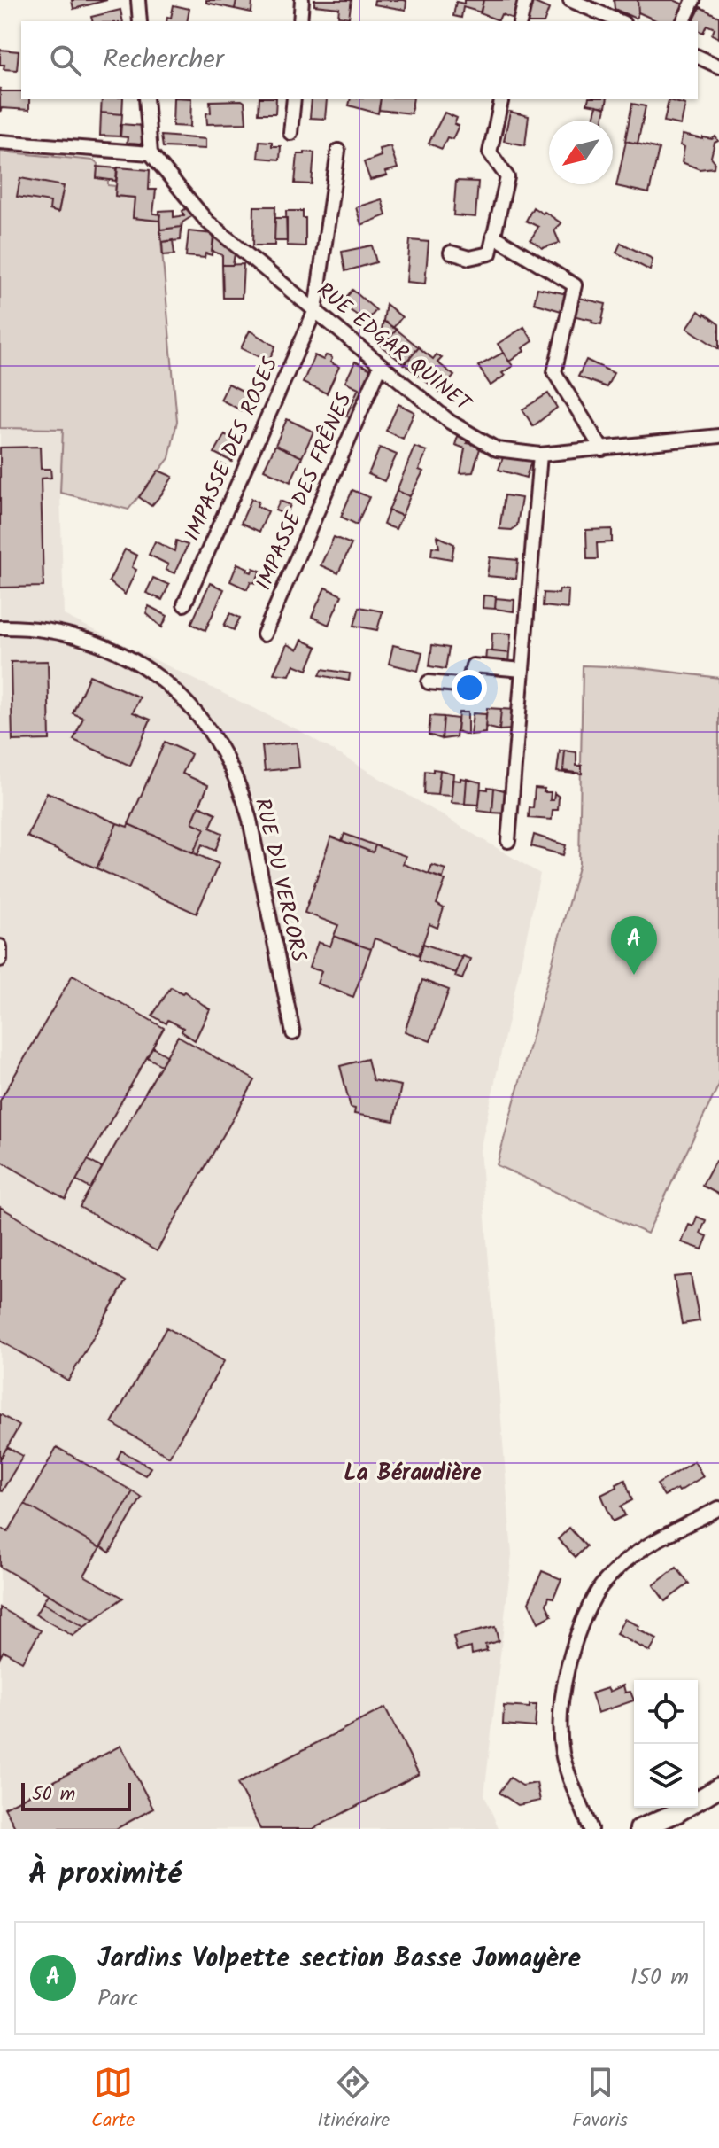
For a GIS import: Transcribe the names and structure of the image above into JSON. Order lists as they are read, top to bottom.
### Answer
{
  "streets": {
    "street": [
      "RUE EDGAR QUINET",
      "IMPASSE DES ROSES",
      "IMPASSE DES FRÊNES",
      "RUE DU VERCORS"
    ]
  },
  "crossings": [
    ["RUE EDGAR QUINET", "IMPASSE DES ROSES"],
    ["RUE EDGAR QUINET", "IMPASSE DES FRÊNES"]
  ],
  "districts": ["La Béraudière"],
  "scale_bar": "50 m",
  "north": "bottom left",
  "page": {
    "search": "Rechercher",
    "pins": "A",
    "scale": "50 m",
    "heading": "À proximité",
    "list": [
      {
        "mark": "A",
        "name": "Jardins Volpette section Basse Jomayère",
        "note": "Parc",
        "value": "150 m"
      }
    ],
    "nav": ["Carte", "Itinéraire", "Favoris"]
  }
}
